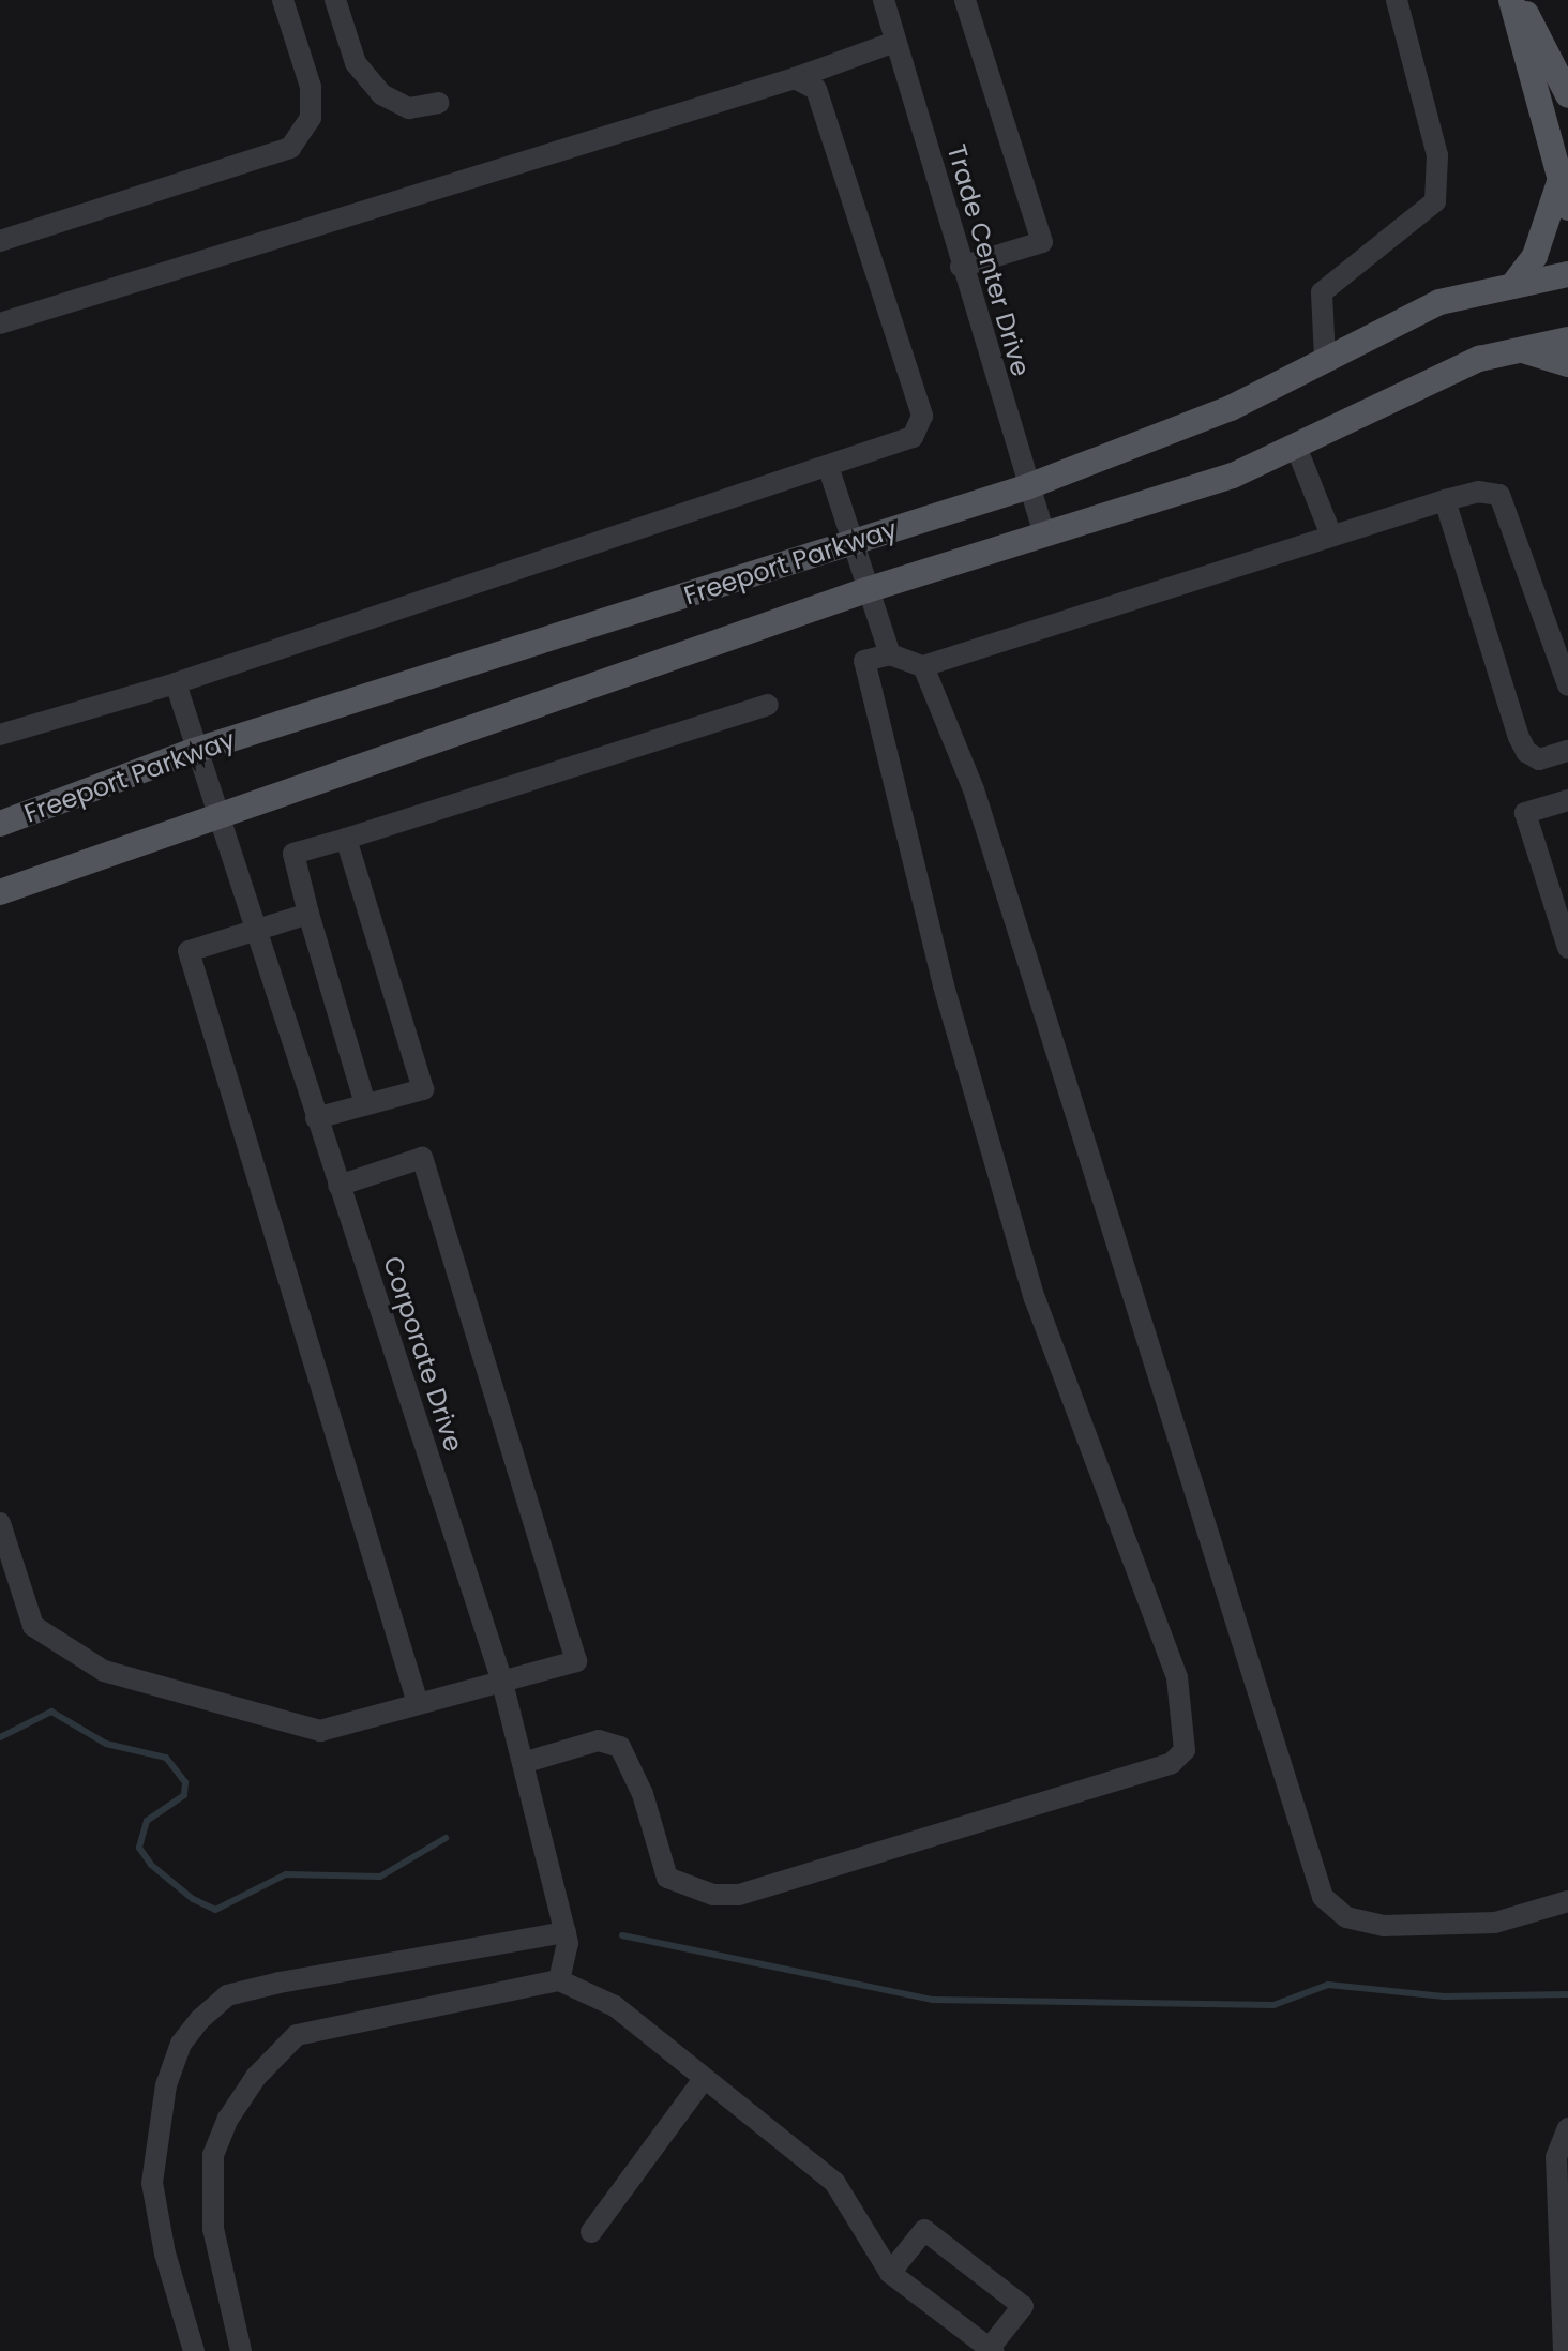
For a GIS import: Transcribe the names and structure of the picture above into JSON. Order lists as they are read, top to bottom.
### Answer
{
  "streets": {
    "main road": ["Freeport Parkway"],
    "street": ["Trade Center Drive", "Corporate Drive"]
  },
  "crossings": [
    ["Trade Center Drive", "Freeport Parkway"],
    ["Freeport Parkway", "Corporate Drive"]
  ]
}
